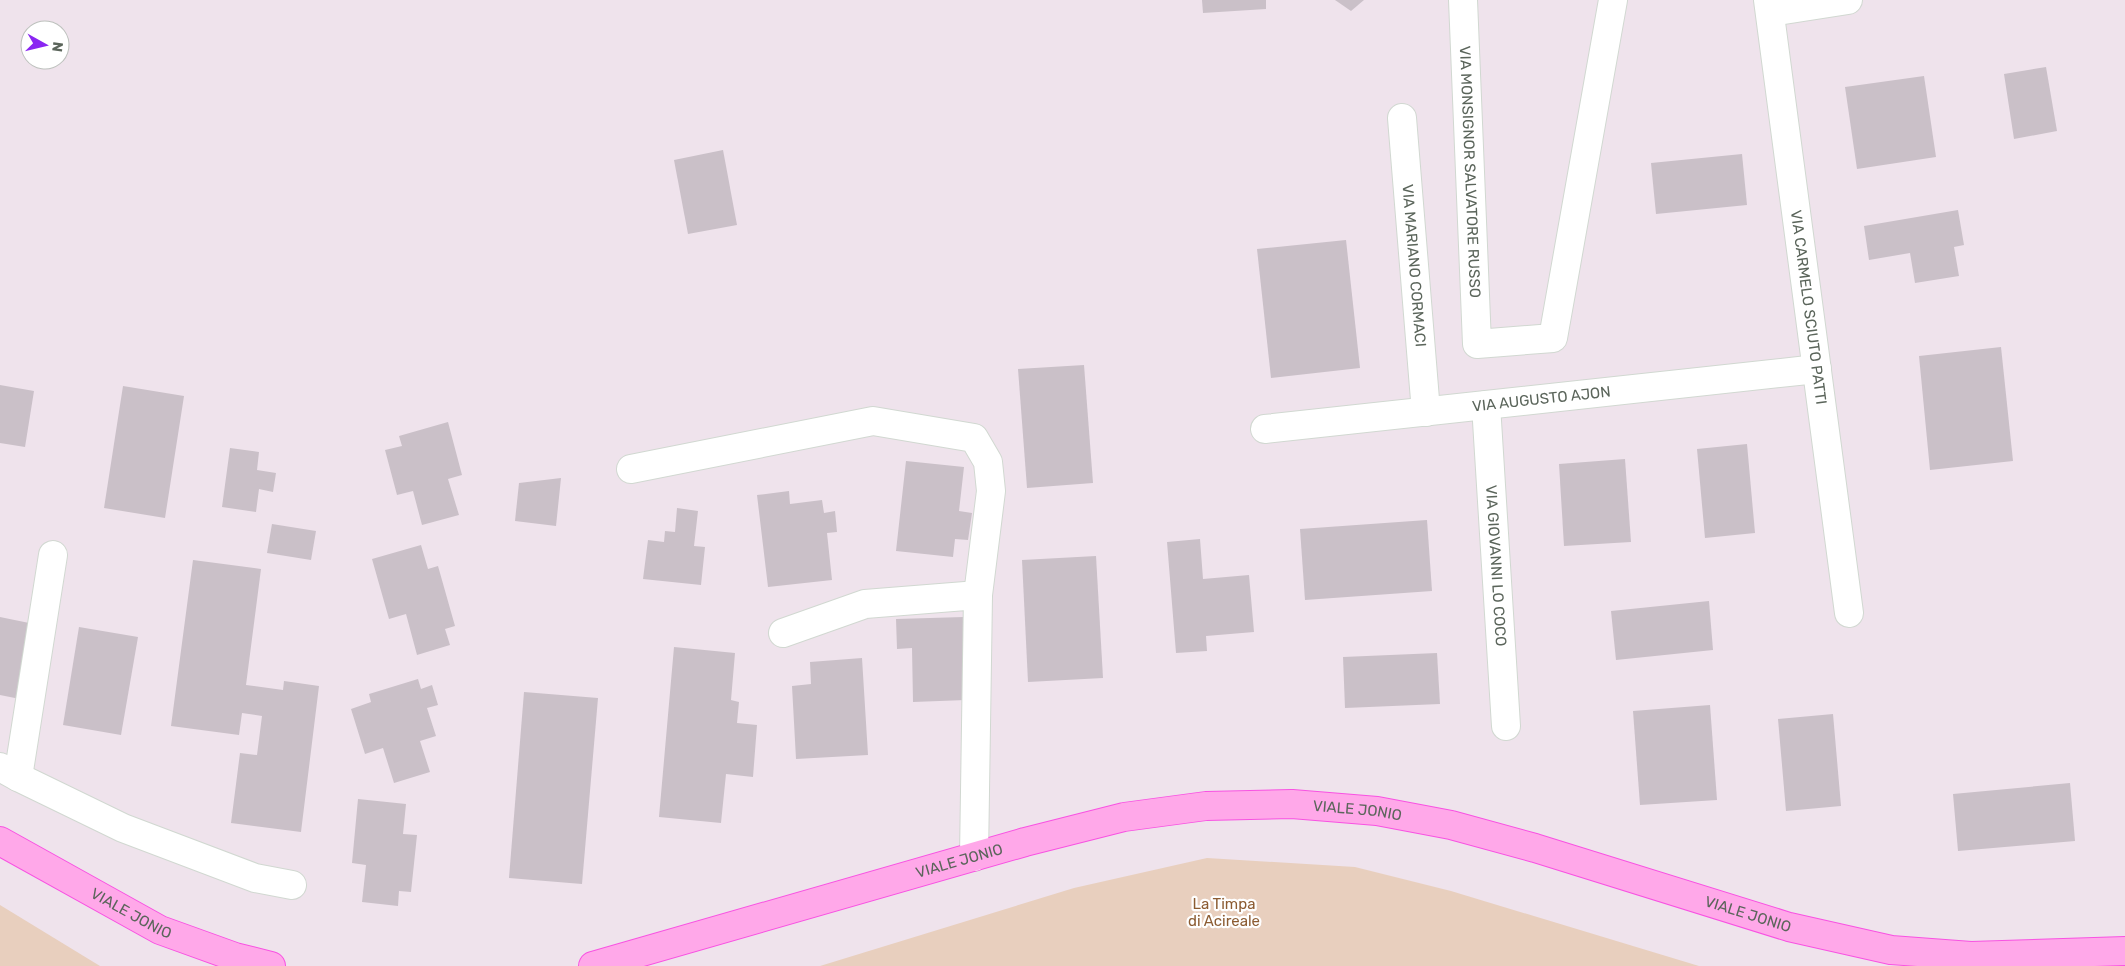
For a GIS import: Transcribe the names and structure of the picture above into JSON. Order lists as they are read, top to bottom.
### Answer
{
  "streets": {
    "main road": ["VIALE JONIO"],
    "street": [
      "VIA MONSIGNOR SALVATORE RUSSO",
      "VIA MARIANO CORMACI",
      "VIA CARMELO SCIUTO PATTI",
      "VIA AUGUSTO AJON",
      "VIA GIOVANNI LO COCO"
    ]
  },
  "crossings": [
    ["VIA MARIANO CORMACI", "VIA AUGUSTO AJON"],
    ["VIA CARMELO SCIUTO PATTI", "VIA AUGUSTO AJON"],
    ["VIA AUGUSTO AJON", "VIA GIOVANNI LO COCO"]
  ],
  "parks": ["La Timpa di Acireale"],
  "north": "right"
}
